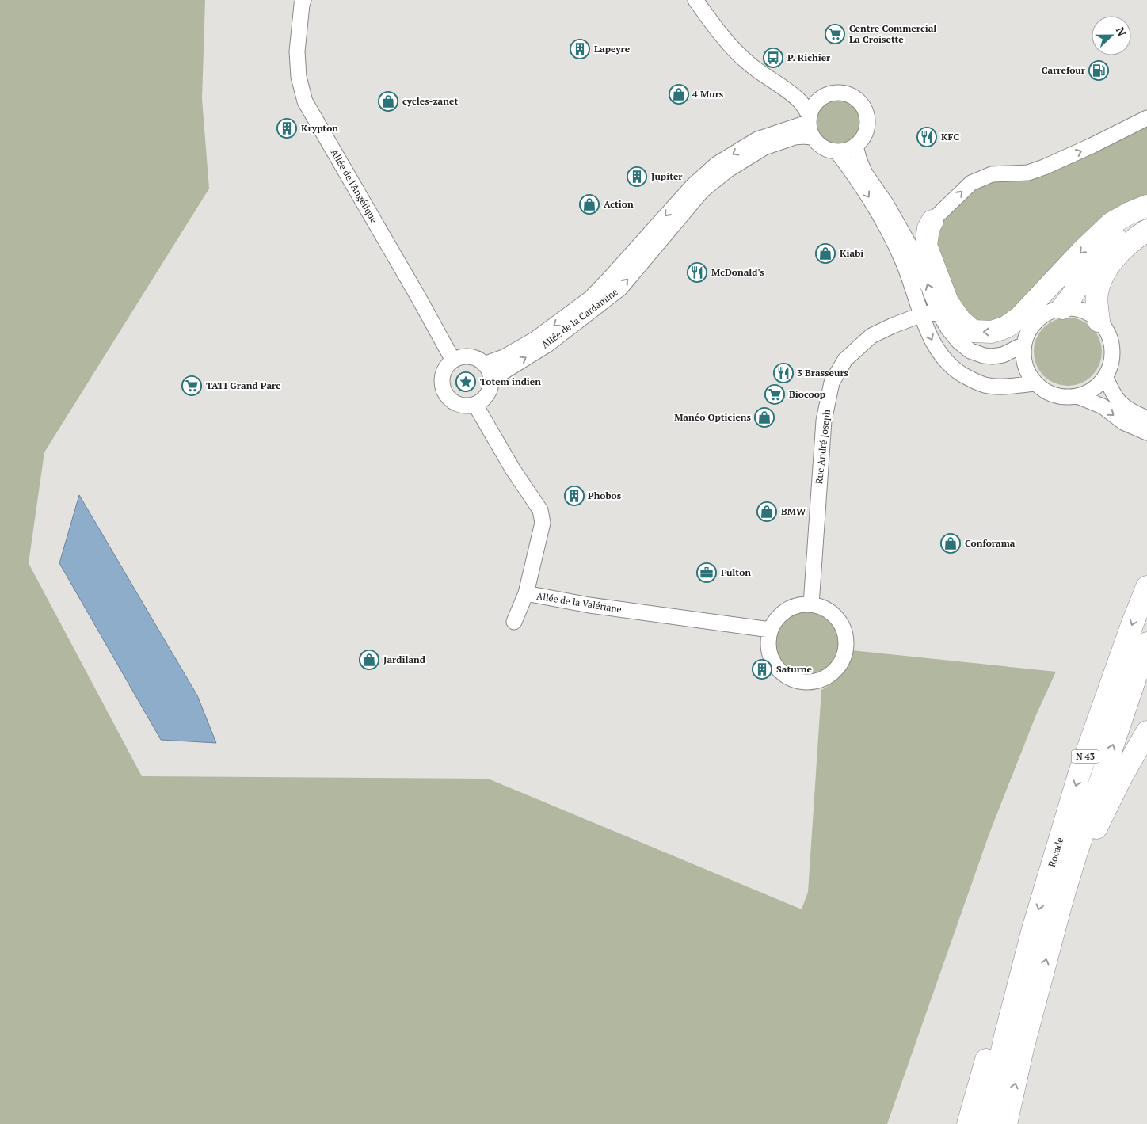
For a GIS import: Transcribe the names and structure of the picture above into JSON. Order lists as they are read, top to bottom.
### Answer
{
  "streets": {
    "highway": ["N 43", "Rocade"],
    "street": [
      "Allée de l'Angélique",
      "Allée de la Cardamine",
      "Rue André Joseph",
      "Allée de la Valériane"
    ]
  },
  "crossings": [
    ["Allée de l'Angélique", "Allée de la Cardamine"],
    ["Allée de l'Angélique", "Allée de la Valériane"],
    ["Allée de la Cardamine", "Allée de la Valériane"],
    ["Rue André Joseph", "Allée de la Valériane"]
  ],
  "places": {
    "supermarket": ["Centre Commercial La Croisette", "TATI Grand Parc", "Biocoop"],
    "building": [
      "Lapeyre",
      "Krypton",
      "Jupiter",
      "Phobos",
      "Saturne"
    ],
    "bus stop": ["P. Richier"],
    "fuel station": ["Carrefour"],
    "shop": [
      "4 Murs",
      "cycles-zanet",
      "Action",
      "Kiabi",
      "Manéo Opticiens",
      "BMW",
      "Conforama",
      "Jardiland"
    ],
    "restaurant": ["KFC", "McDonald's", "3 Brasseurs"],
    "place": ["Totem indien"],
    "office": ["Fulton"]
  },
  "north": "right"
}
